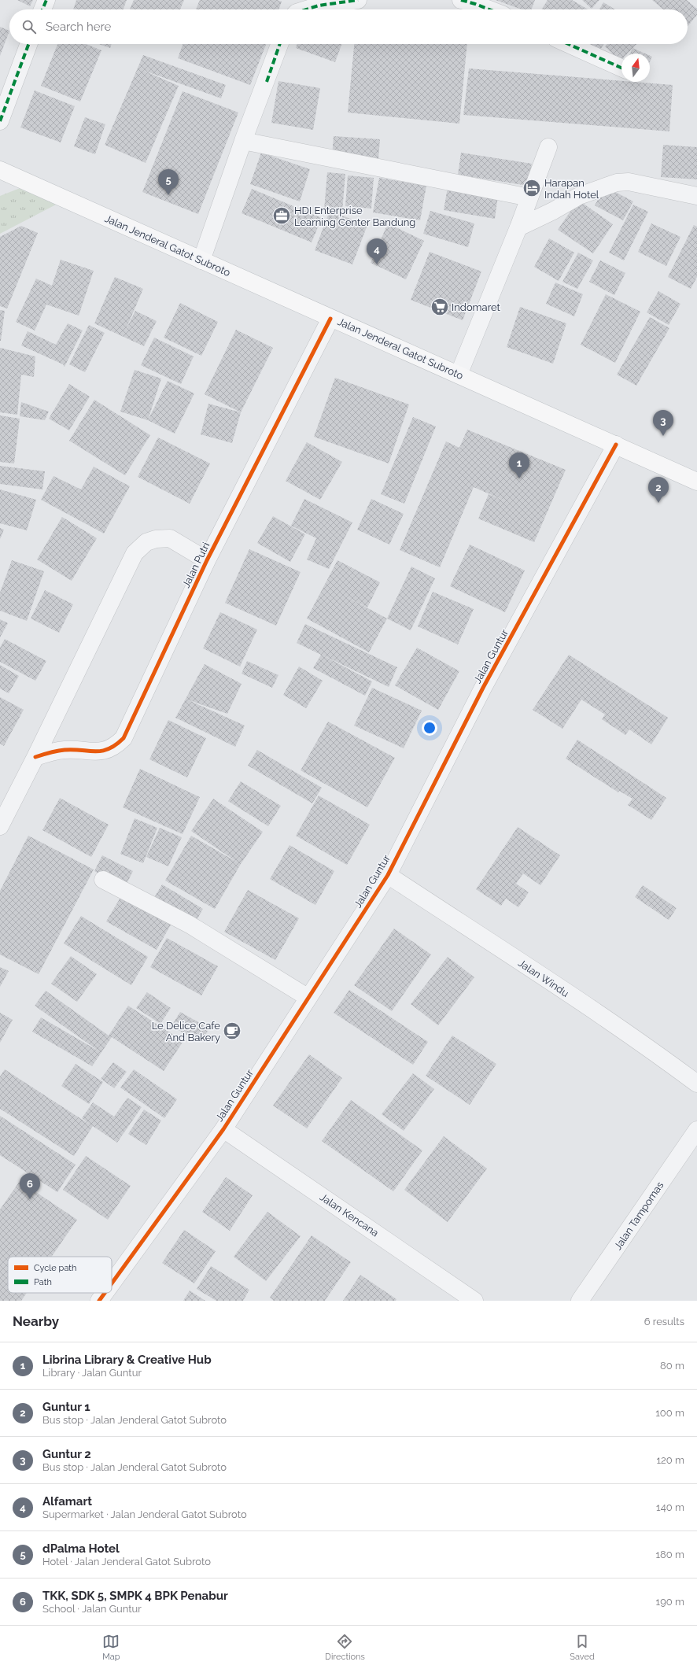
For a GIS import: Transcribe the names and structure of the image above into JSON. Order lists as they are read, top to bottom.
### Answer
{
  "streets": {
    "main road": ["Jalan Jenderal Gatot Subroto"],
    "street": [
      "Jalan Putri",
      "Jalan Guntur",
      "Jalan Windu",
      "Jalan Kencana",
      "Jalan Tampomas"
    ]
  },
  "crossings": [
    ["Jalan Jenderal Gatot Subroto", "Jalan Putri"],
    ["Jalan Jenderal Gatot Subroto", "Jalan Guntur"],
    ["Jalan Guntur", "Jalan Windu"],
    ["Jalan Guntur", "Jalan Kencana"]
  ],
  "places": {
    "hotel": ["Harapan Indah Hotel"],
    "office": ["HDI Enterprise Learning Center Bandung"],
    "supermarket": ["Indomaret"],
    "cafe": ["Le Delice Cafe And Bakery"]
  },
  "legend": ["Cycle path", "Path"],
  "north": "top",
  "page": {
    "search": "Search here",
    "pins": [
      "5",
      "4",
      "3",
      "1",
      "2",
      "6"
    ],
    "heading": ["Nearby", "6 results"],
    "list": [
      {
        "mark": "1",
        "name": "Librina Library & Creative Hub",
        "note": "Library · Jalan Guntur",
        "value": "80 m"
      },
      {
        "mark": "2",
        "name": "Guntur 1",
        "note": "Bus stop · Jalan Jenderal Gatot Subroto",
        "value": "100 m"
      },
      {
        "mark": "3",
        "name": "Guntur 2",
        "note": "Bus stop · Jalan Jenderal Gatot Subroto",
        "value": "120 m"
      },
      {
        "mark": "4",
        "name": "Alfamart",
        "note": "Supermarket · Jalan Jenderal Gatot Subroto",
        "value": "140 m"
      },
      {
        "mark": "5",
        "name": "dPalma Hotel",
        "note": "Hotel · Jalan Jenderal Gatot Subroto",
        "value": "180 m"
      },
      {
        "mark": "6",
        "name": "TKK, SDK 5, SMPK 4 BPK Penabur",
        "note": "School · Jalan Guntur",
        "value": "190 m"
      }
    ],
    "nav": ["Map", "Directions", "Saved"]
  }
}
